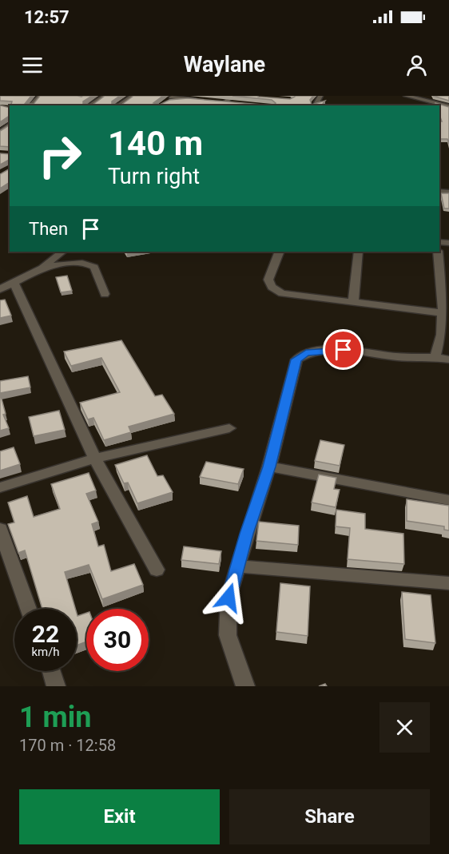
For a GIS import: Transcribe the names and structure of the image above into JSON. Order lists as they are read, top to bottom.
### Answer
{
  "page": {
    "status": "12:57",
    "header": "Waylane",
    "turn": ["140 m", "Turn right"],
    "then": "Then",
    "speed": "22 km/h",
    "limit": "30",
    "heading": ["1 min", "170 m · 12:58"],
    "buttons": ["Exit", "Share"]
  }
}
